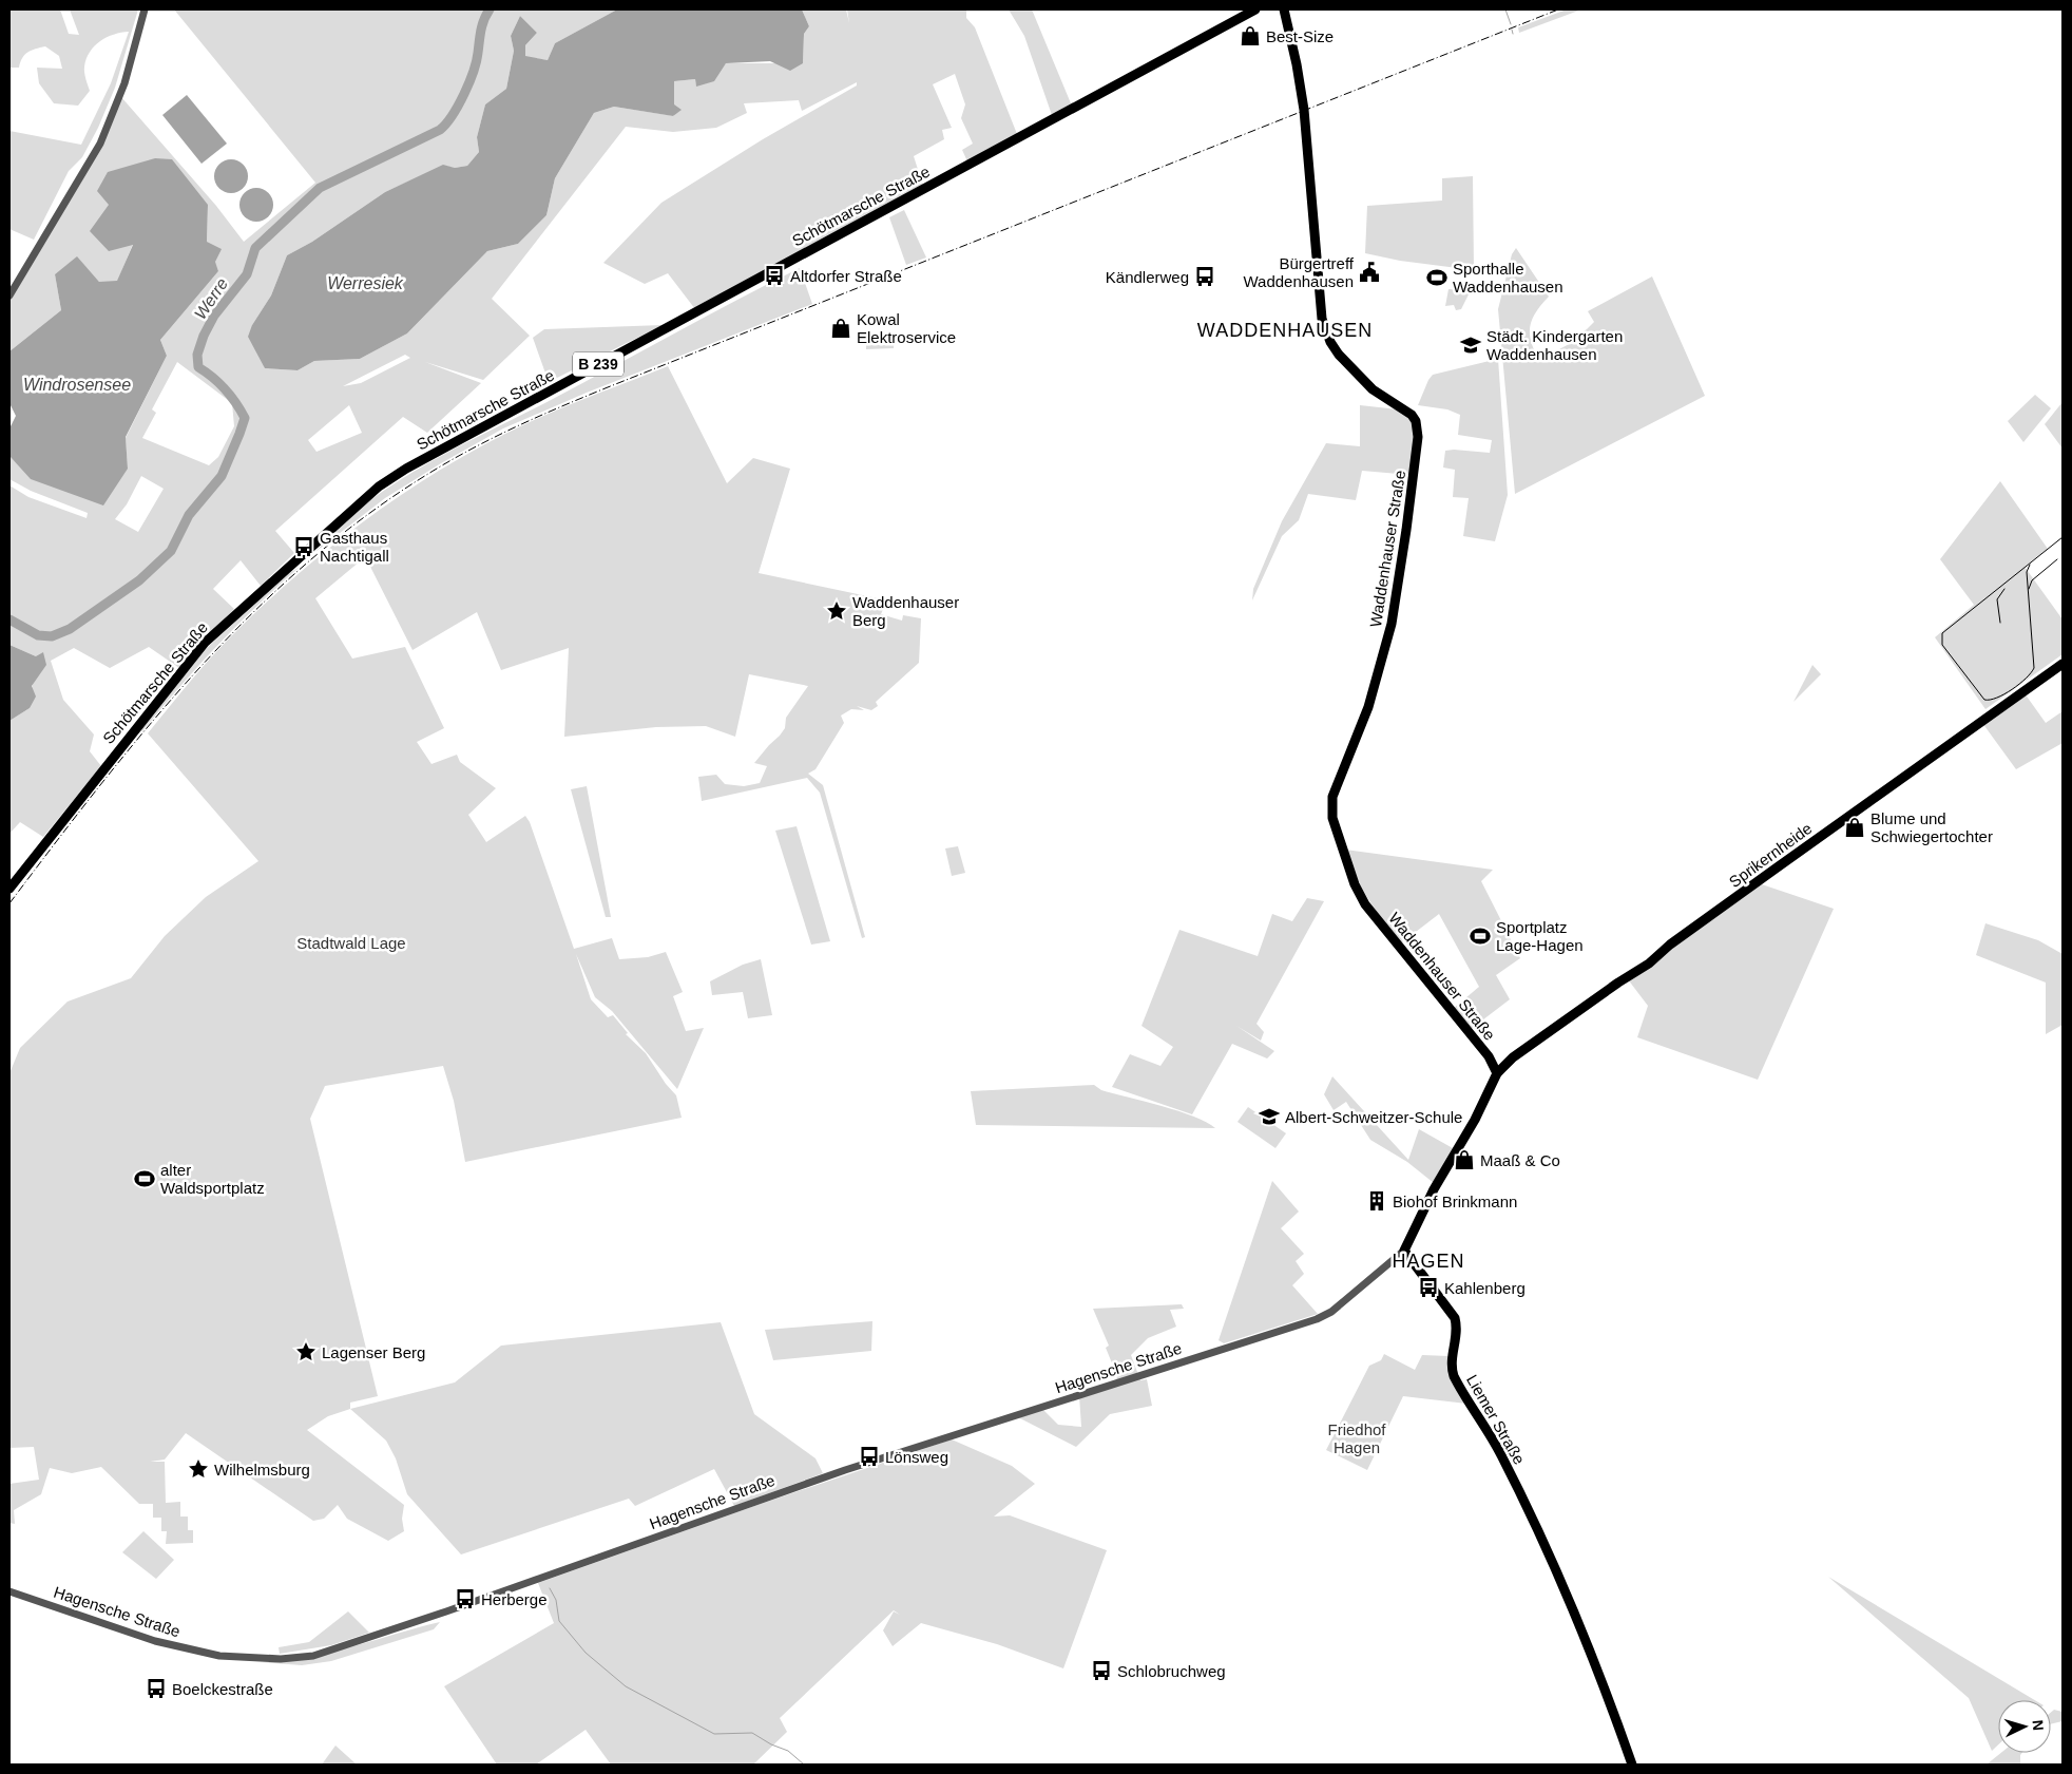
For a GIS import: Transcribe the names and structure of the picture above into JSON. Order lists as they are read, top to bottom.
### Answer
{
  "streets": {
    "main road": [
      "Schötmarsche Straße",
      "B 239",
      "Waddenhauser Straße",
      "Sprikernheide",
      "Liemer Straße"
    ],
    "street": ["Hagensche Straße"]
  },
  "crossings": [
    ["Waddenhauser Straße", "Sprikernheide"],
    ["Hagensche Straße", "Liemer Straße"]
  ],
  "districts": ["WADDENHAUSEN", "HAGEN"],
  "water": ["Werresiek", "Werre", "Windrosensee"],
  "parks": ["Stadtwald Lage", "Friedhof Hagen"],
  "places": {
    "shop": [
      "Best-Size",
      "Kowal Elektroservice",
      "Blume und Schwiegertochter",
      "Maaß & Co"
    ],
    "public building": ["Bürgertreff Waddenhausen"],
    "bus stop": [
      "Altdorfer Straße",
      "Kändlerweg",
      "Gasthaus Nachtigall",
      "Kahlenberg",
      "Lönsweg",
      "Herberge",
      "Schlobruchweg",
      "Boelckestraße"
    ],
    "sports": ["Sporthalle Waddenhausen", "Sportplatz Lage-Hagen", "alter Waldsportplatz"],
    "school or university": ["Städt. Kindergarten Waddenhausen", "Albert-Schweitzer-Schule"],
    "place": ["Waddenhauser Berg", "Lagenser Berg", "Wilhelmsburg"],
    "building": ["Biohof Brinkmann"]
  },
  "north": "right"
}
